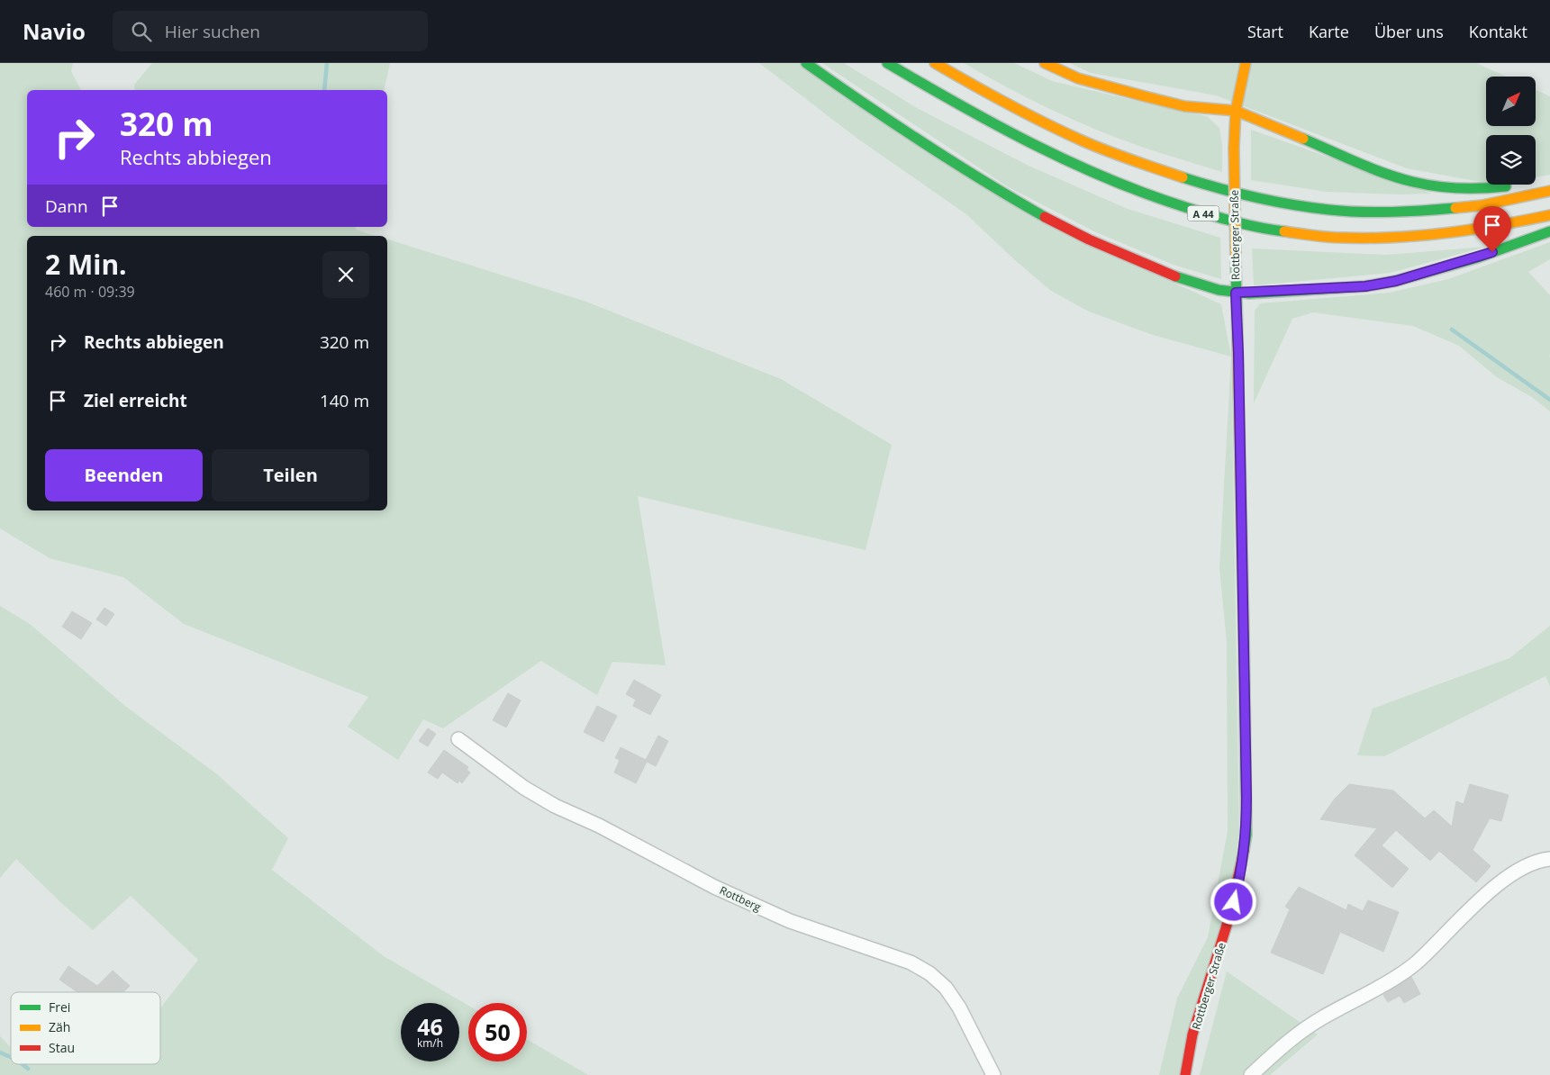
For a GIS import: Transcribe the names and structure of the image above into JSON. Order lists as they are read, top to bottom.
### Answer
{
  "streets": {
    "main road": ["A 44", "Rottberger Straße"],
    "street": ["Rottberg"]
  },
  "legend": ["Frei", "Zäh", "Stau"],
  "north": "top right",
  "page": {
    "header": "Navio",
    "search": "Hier suchen",
    "nav": [
      "Start",
      "Karte",
      "Über uns",
      "Kontakt"
    ],
    "turn": ["320 m", "Rechts abbiegen"],
    "then": "Dann",
    "heading": ["2 Min.", "460 m · 09:39"],
    "list": [
      {
        "name": "Rechts abbiegen",
        "value": "320 m"
      },
      {
        "name": "Ziel erreicht",
        "value": "140 m"
      }
    ],
    "buttons": ["Beenden", "Teilen"],
    "speed": "46 km/h",
    "limit": "50"
  }
}
